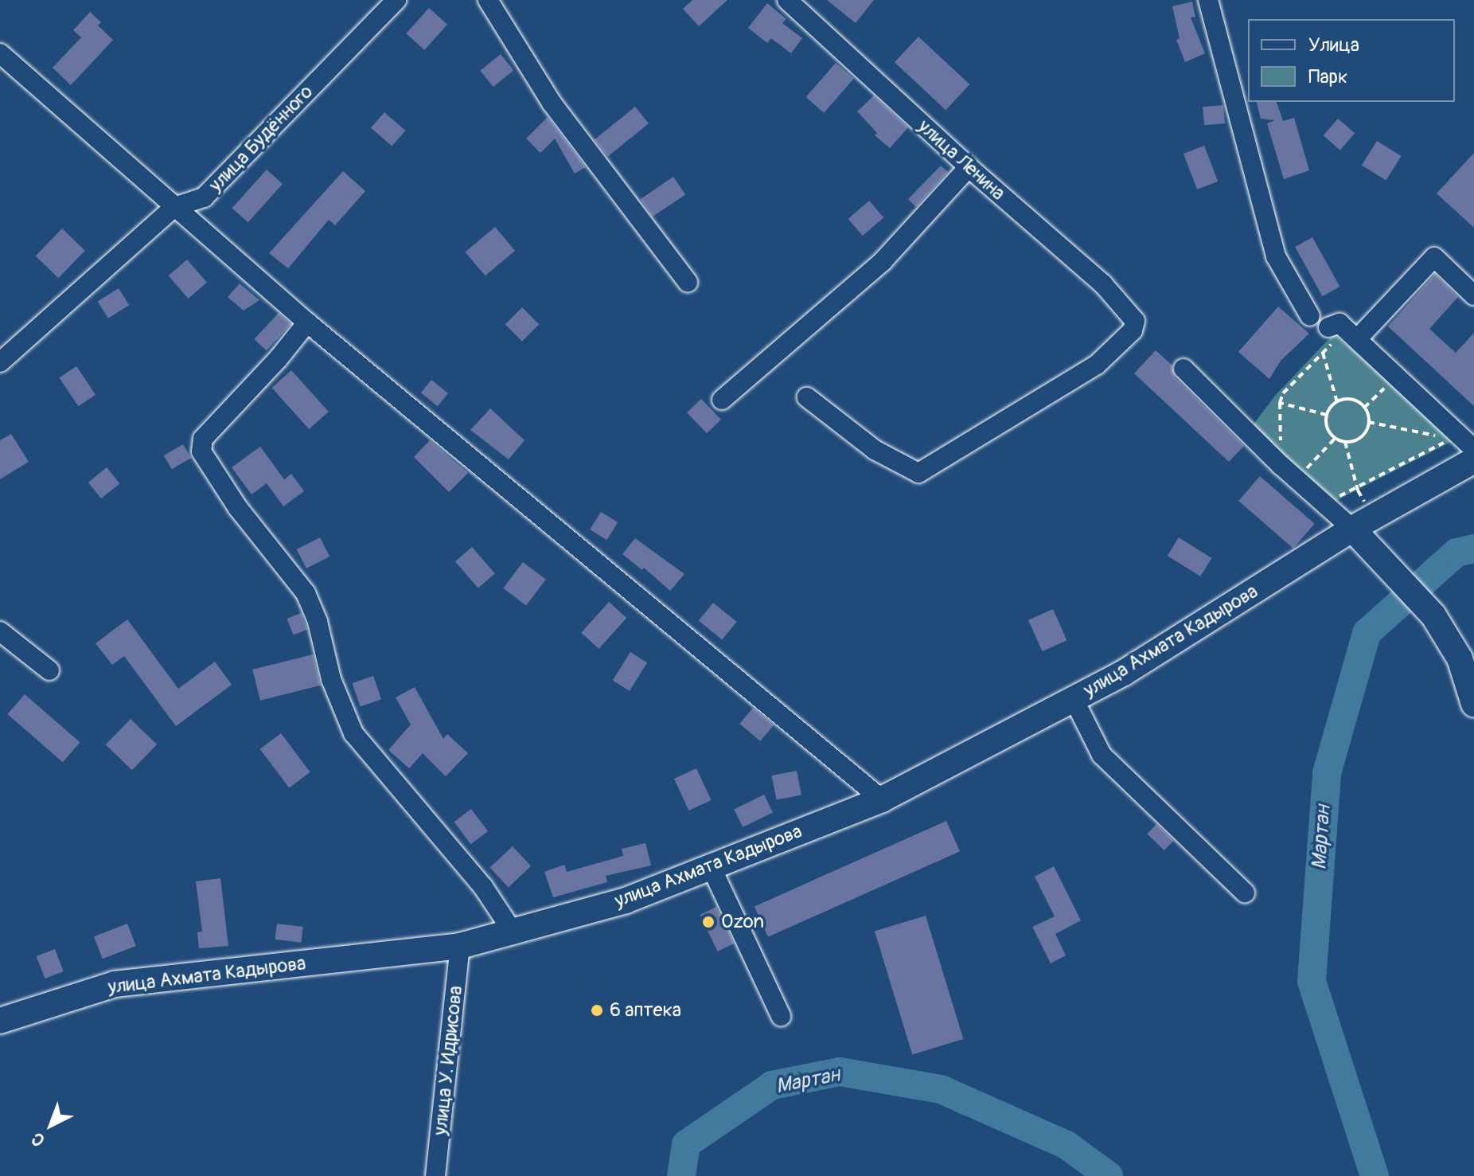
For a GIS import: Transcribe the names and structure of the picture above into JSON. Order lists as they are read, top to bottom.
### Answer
{
  "streets": {
    "main road": ["улица Ахмата Кадырова"],
    "street": ["улица Будённого", "улица Ленина", "улица У. Идрисова"]
  },
  "crossings": [
    ["улица Ахмата Кадырова", "улица У. Идрисова"]
  ],
  "water": ["Мартан"],
  "places": ["Ozon", "6 аптека"],
  "legend": ["Улица", "Парк"],
  "north": "bottom left"
}
